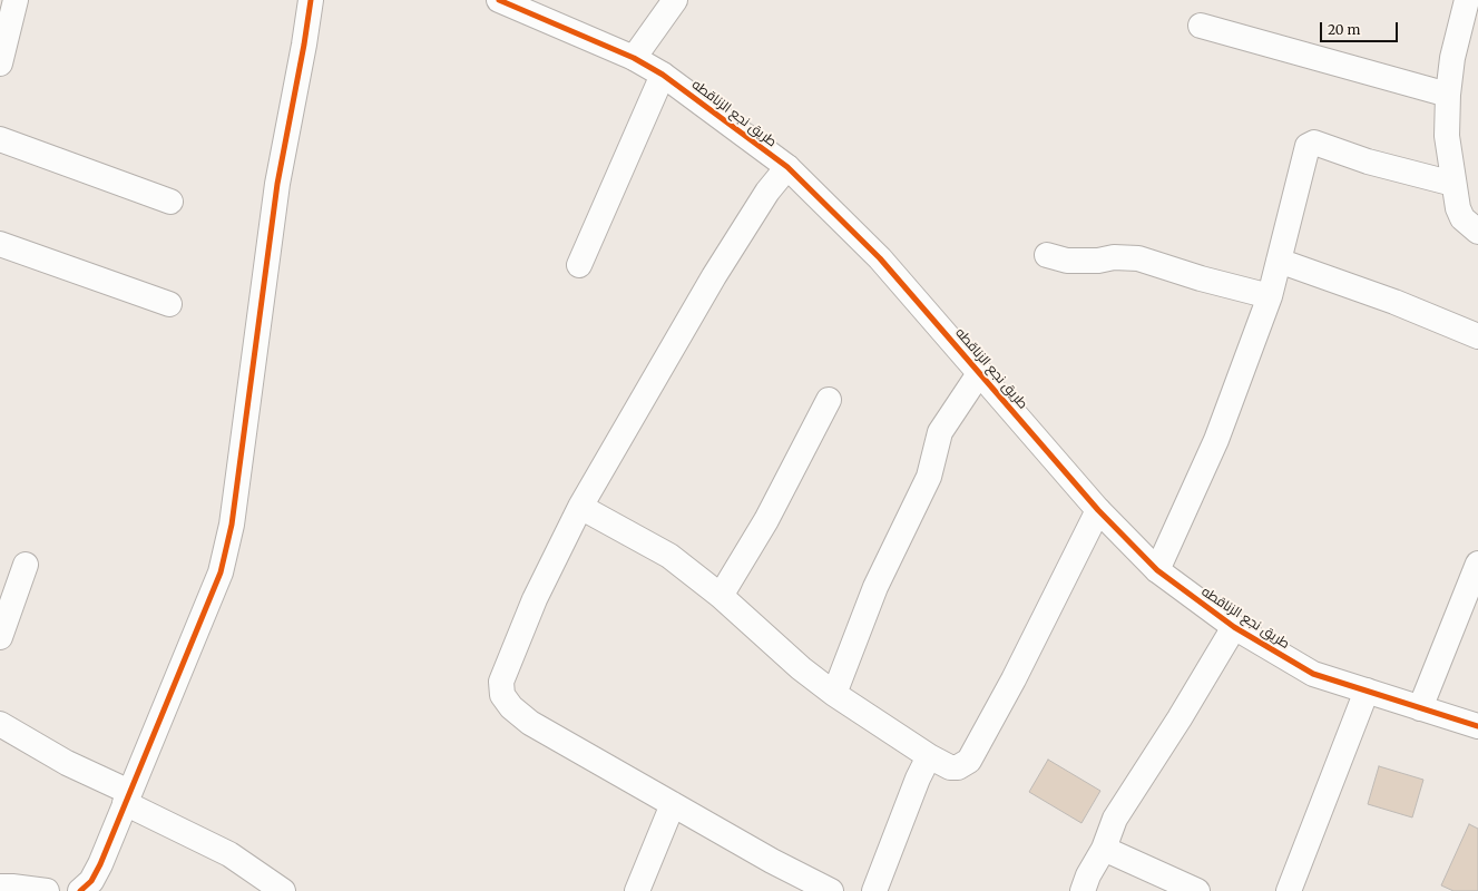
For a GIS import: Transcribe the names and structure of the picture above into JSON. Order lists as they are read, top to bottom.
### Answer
{
  "streets": {
    "street": ["طريق نجع الزناقطه"]
  },
  "scale_bar": "20 m"
}
